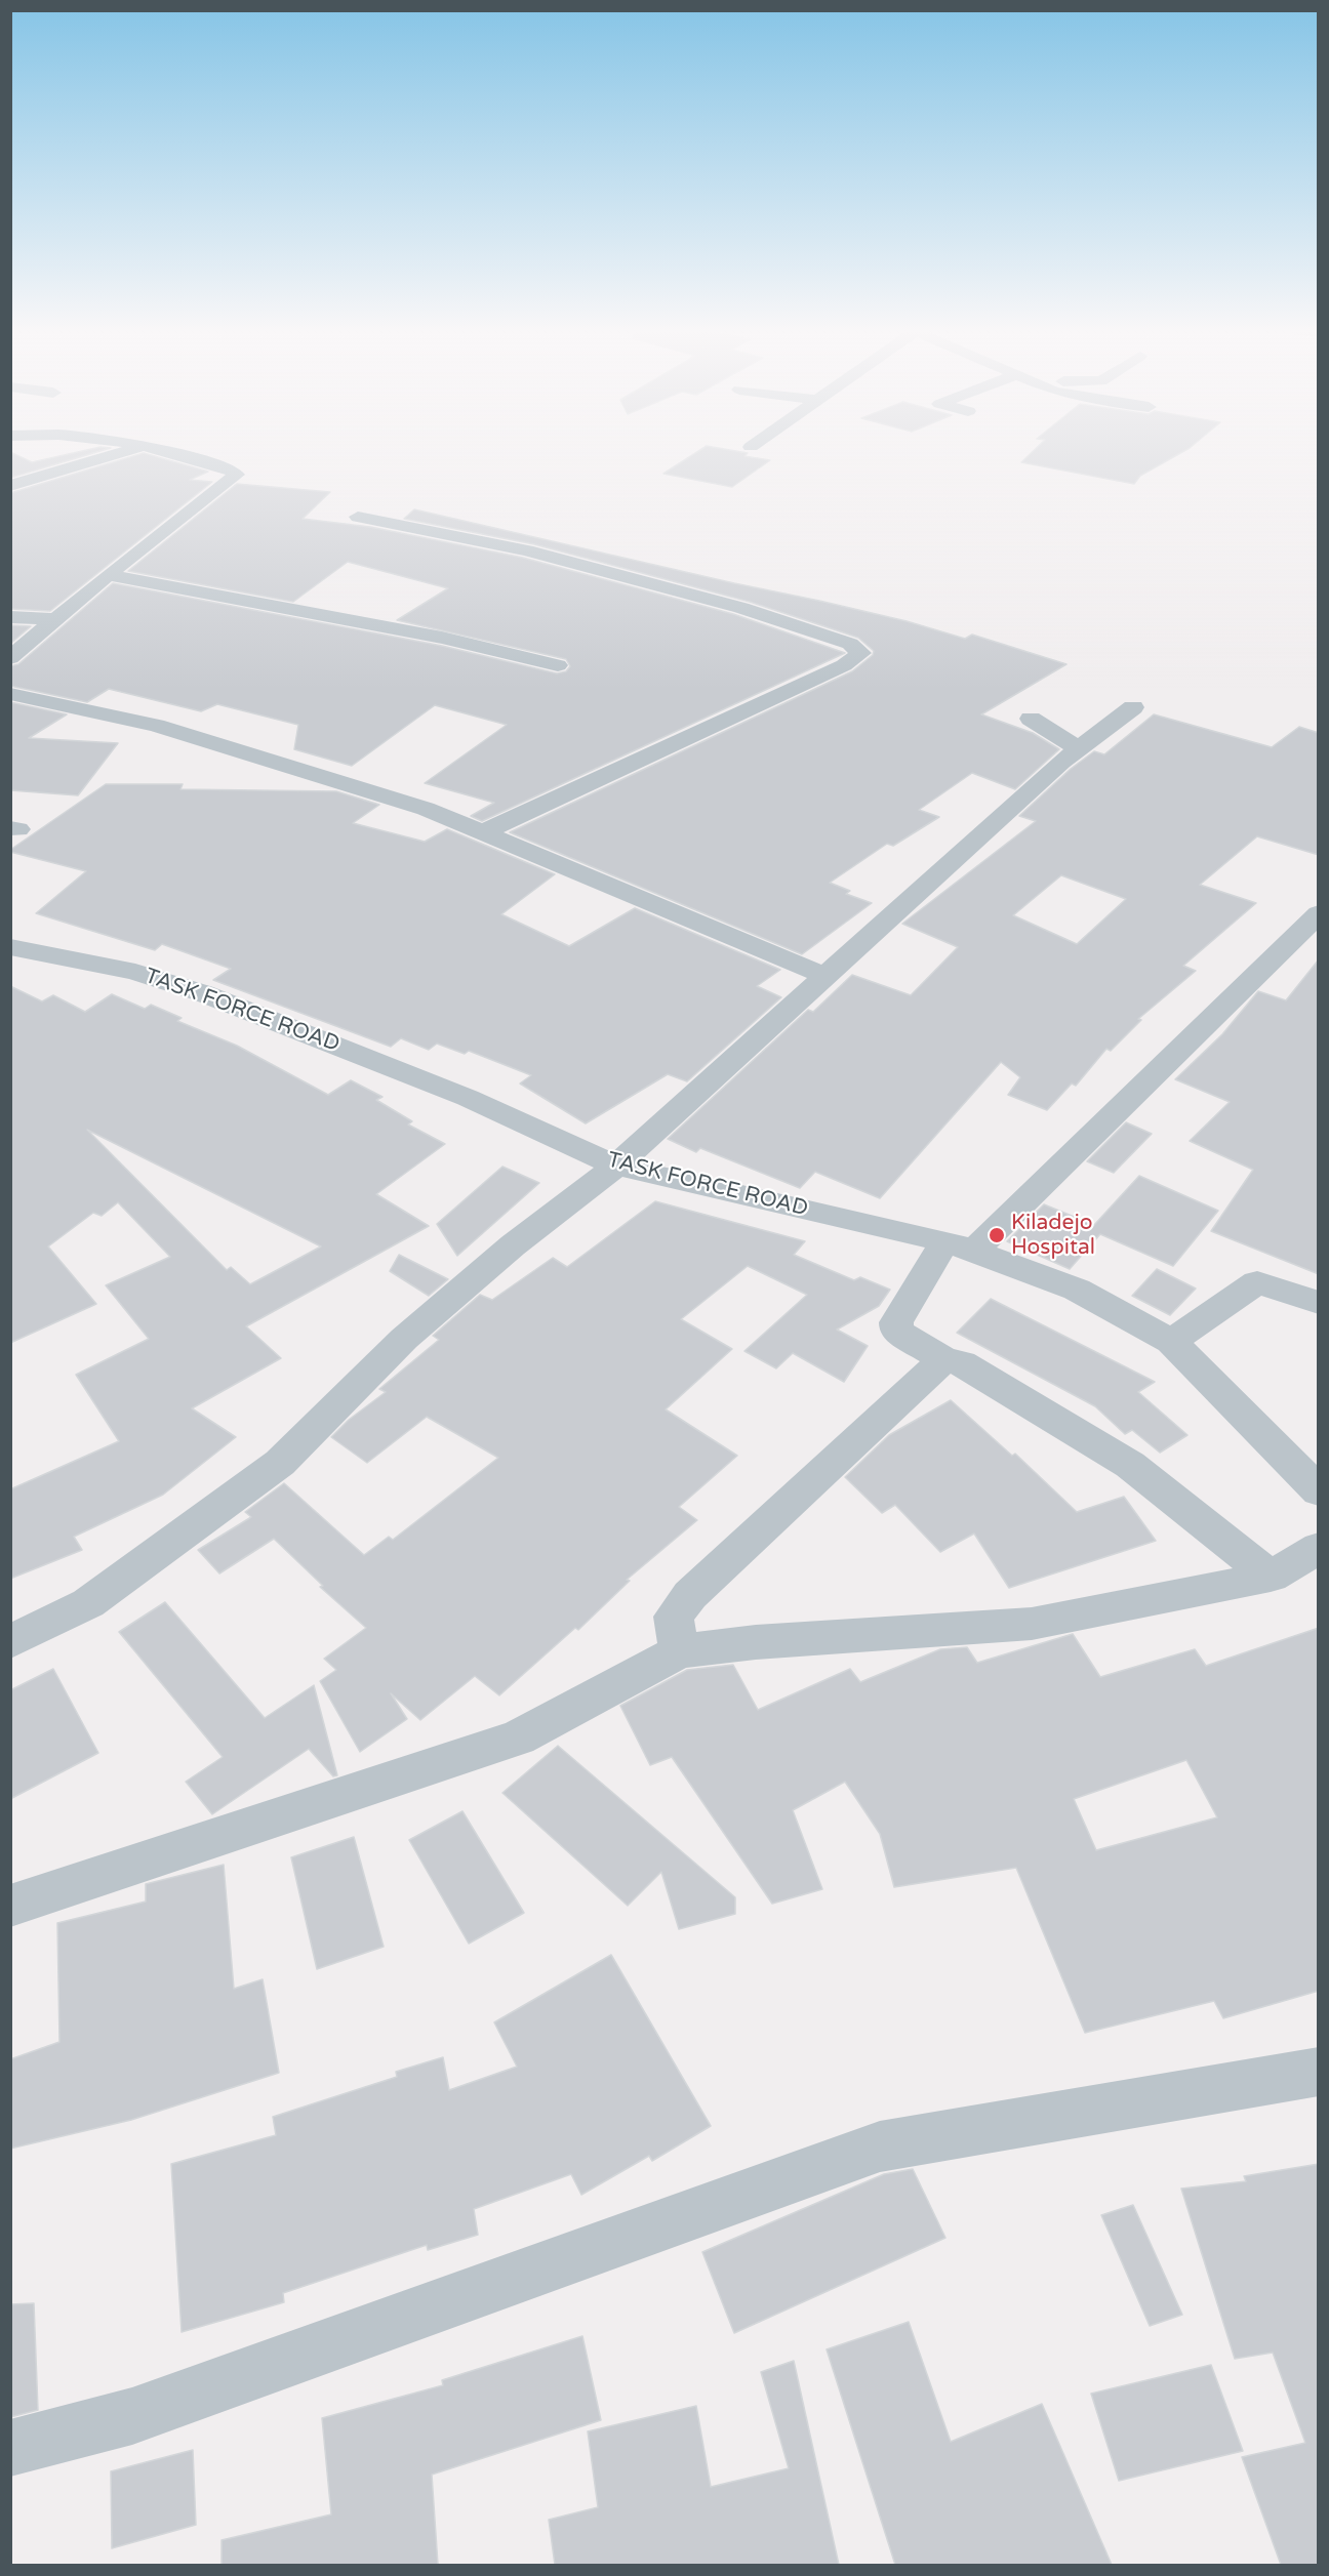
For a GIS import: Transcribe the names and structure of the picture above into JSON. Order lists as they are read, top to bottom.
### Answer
{
  "streets": {
    "street": ["TASK FORCE ROAD"]
  },
  "places": ["Kiladejo Hospital"]
}
